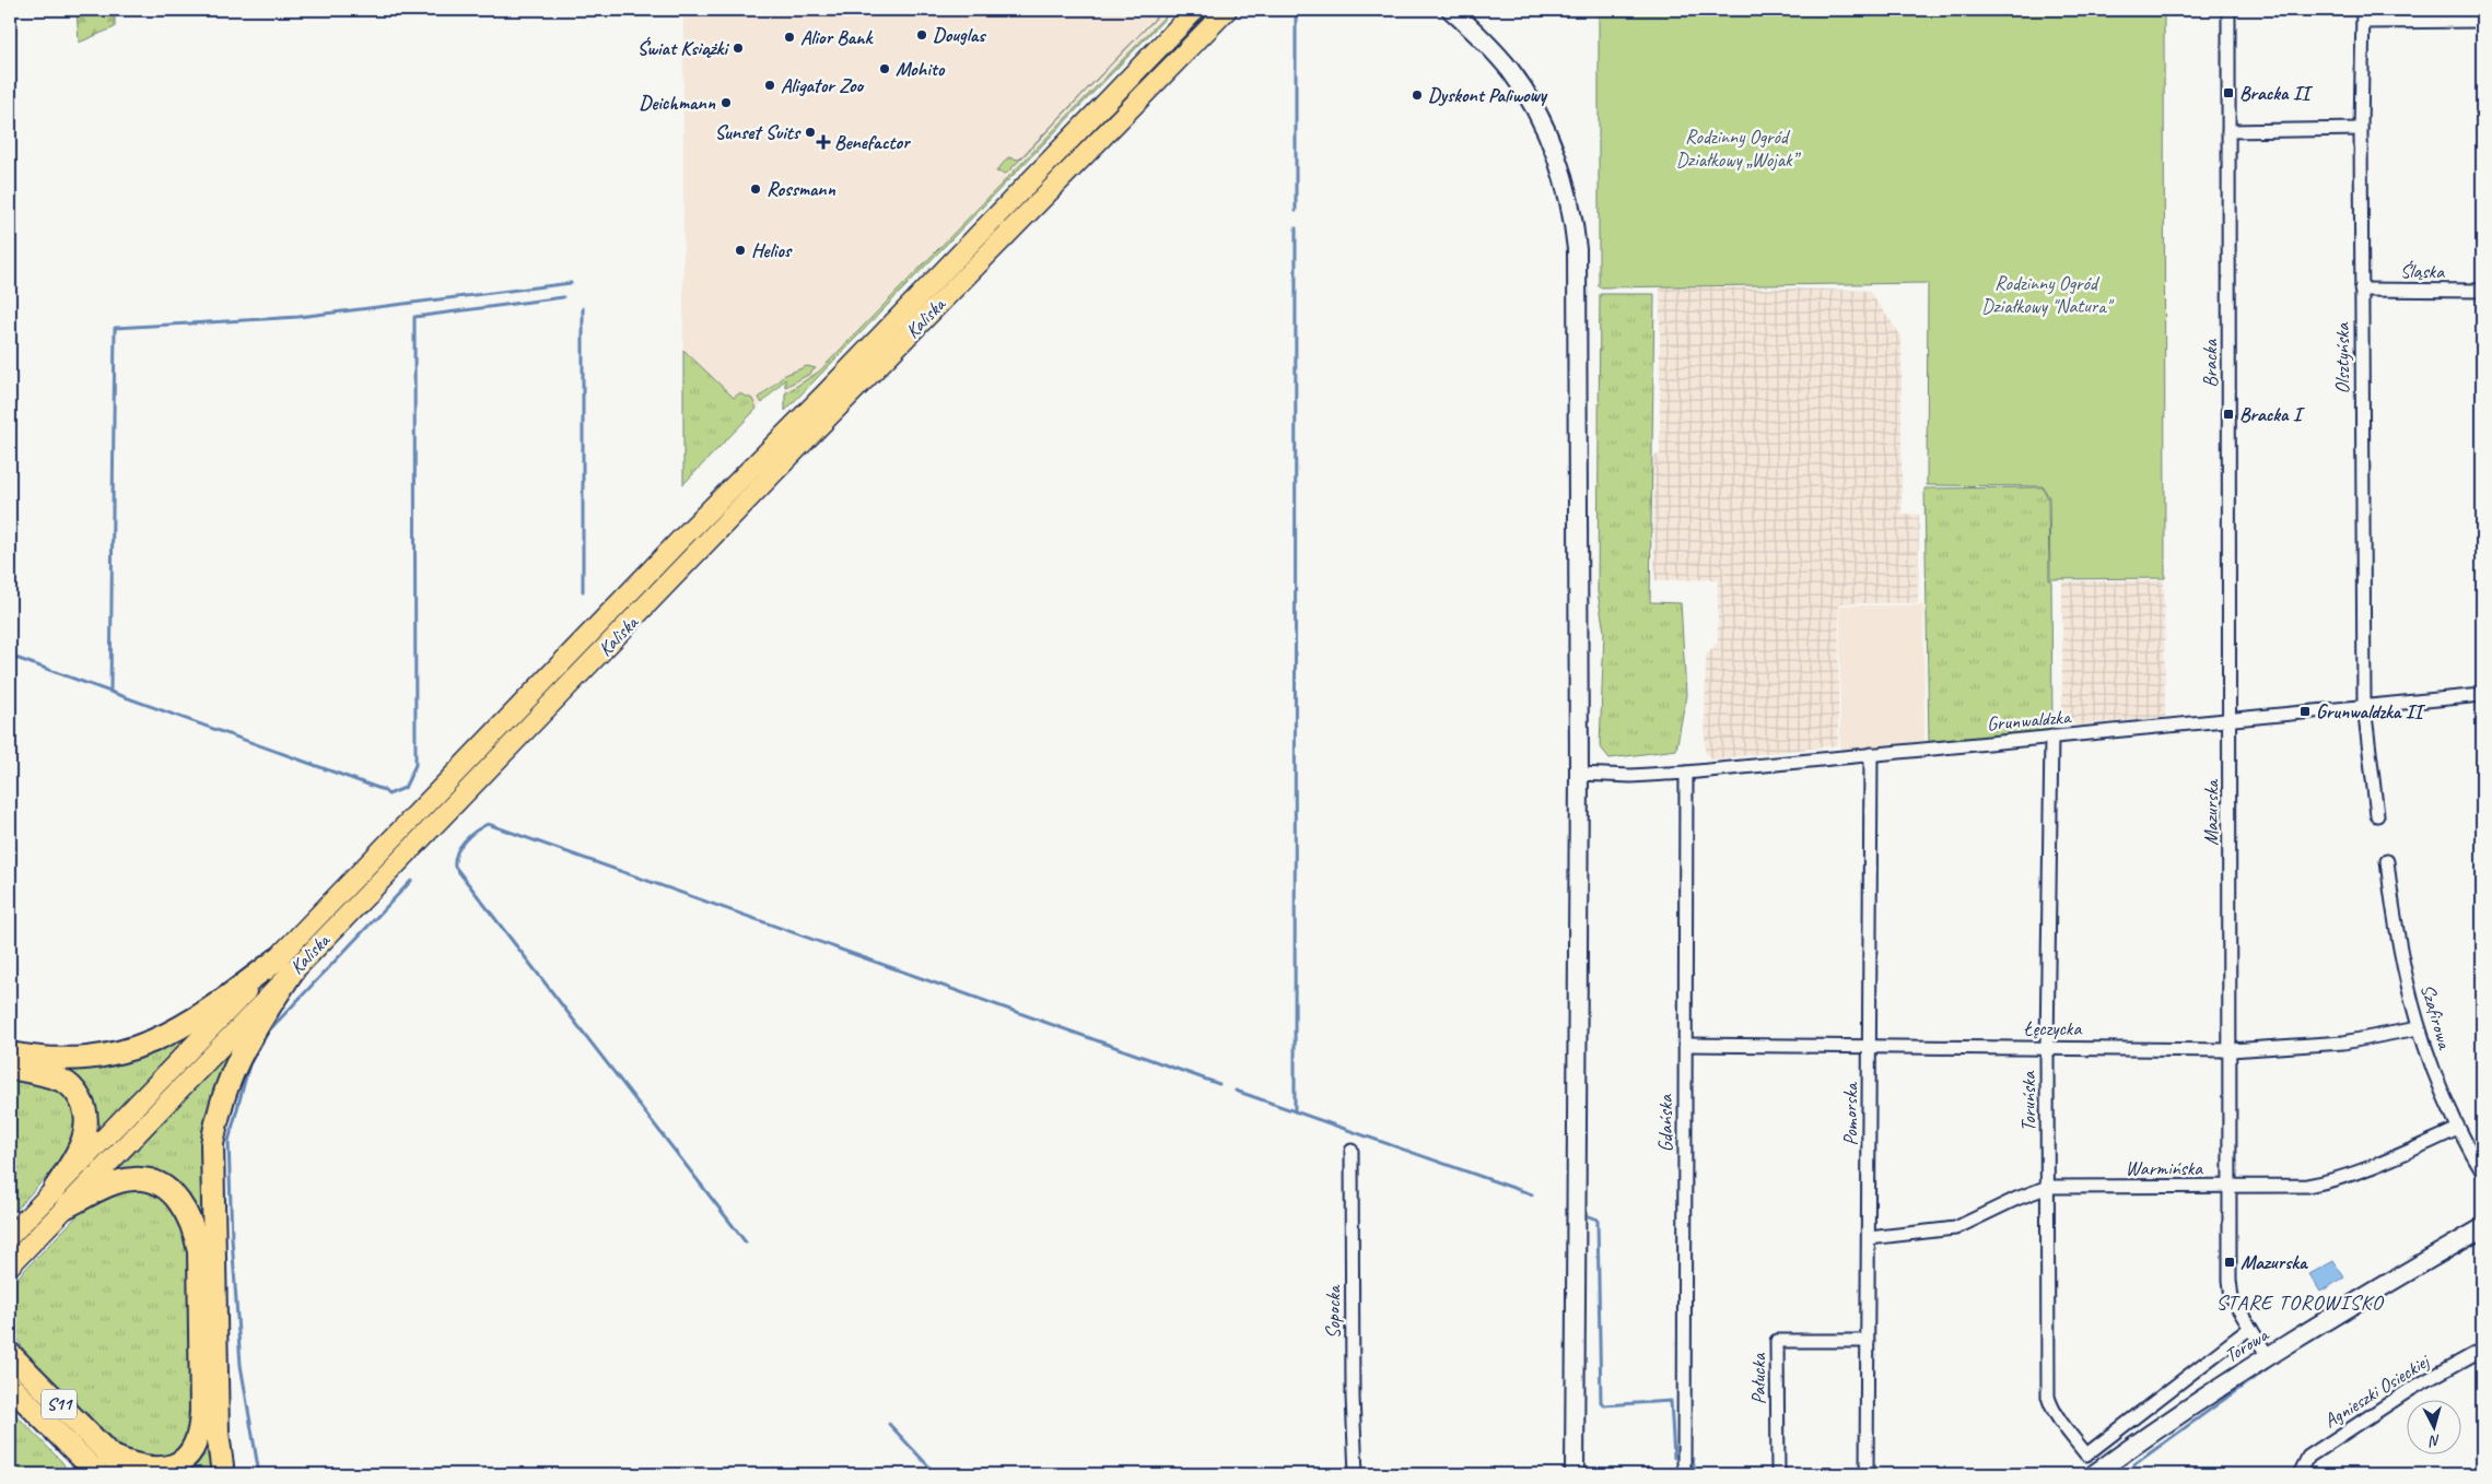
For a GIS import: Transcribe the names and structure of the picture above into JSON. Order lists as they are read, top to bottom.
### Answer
{
  "streets": {
    "highway": ["S11"],
    "main road": ["Kaliska"],
    "street": [
      "Śląska",
      "Olsztyńska",
      "Bracka",
      "Grunwaldzka",
      "Mazurska",
      "Szafirowa",
      "Łęczycka",
      "Toruńska",
      "Pomorska",
      "Gdańska",
      "Warmińska",
      "Sopocka",
      "Torowa",
      "Pałucka",
      "Agnieszki Osieckiej"
    ]
  },
  "crossings": [
    ["Śląska", "Olsztyńska"],
    ["Olsztyńska", "Grunwaldzka"],
    ["Bracka", "Grunwaldzka"],
    ["Bracka", "Mazurska"],
    ["Grunwaldzka", "Mazurska"],
    ["Grunwaldzka", "Toruńska"],
    ["Grunwaldzka", "Pomorska"],
    ["Grunwaldzka", "Gdańska"],
    ["Mazurska", "Łęczycka"],
    ["Mazurska", "Toruńska"],
    ["Mazurska", "Warmińska"],
    ["Mazurska", "Torowa"],
    ["Szafirowa", "Łęczycka"],
    ["Szafirowa", "Warmińska"],
    ["Łęczycka", "Toruńska"],
    ["Łęczycka", "Pomorska"],
    ["Łęczycka", "Gdańska"],
    ["Toruńska", "Warmińska"],
    ["Pomorska", "Warmińska"],
    ["Pomorska", "Pałucka"]
  ],
  "districts": ["STARE TOROWISKO"],
  "parks": ["Rodzinny Ogród Działkowy „Wojak”", "Rodzinny Ogród Działkowy \"Natura\""],
  "places": {
    "other": [
      "Douglas",
      "Alior Bank",
      "Świat Książki",
      "Mohito",
      "Aligator Zoo",
      "Dyskont Paliwowy",
      "Deichmann",
      "Sunset Suits",
      "Rossmann",
      "Helios"
    ],
    "transit": [
      "Bracka II",
      "Bracka I",
      "Grunwaldzka II",
      "Mazurska"
    ],
    "health": ["Benefactor"]
  },
  "north": "bottom"
}
